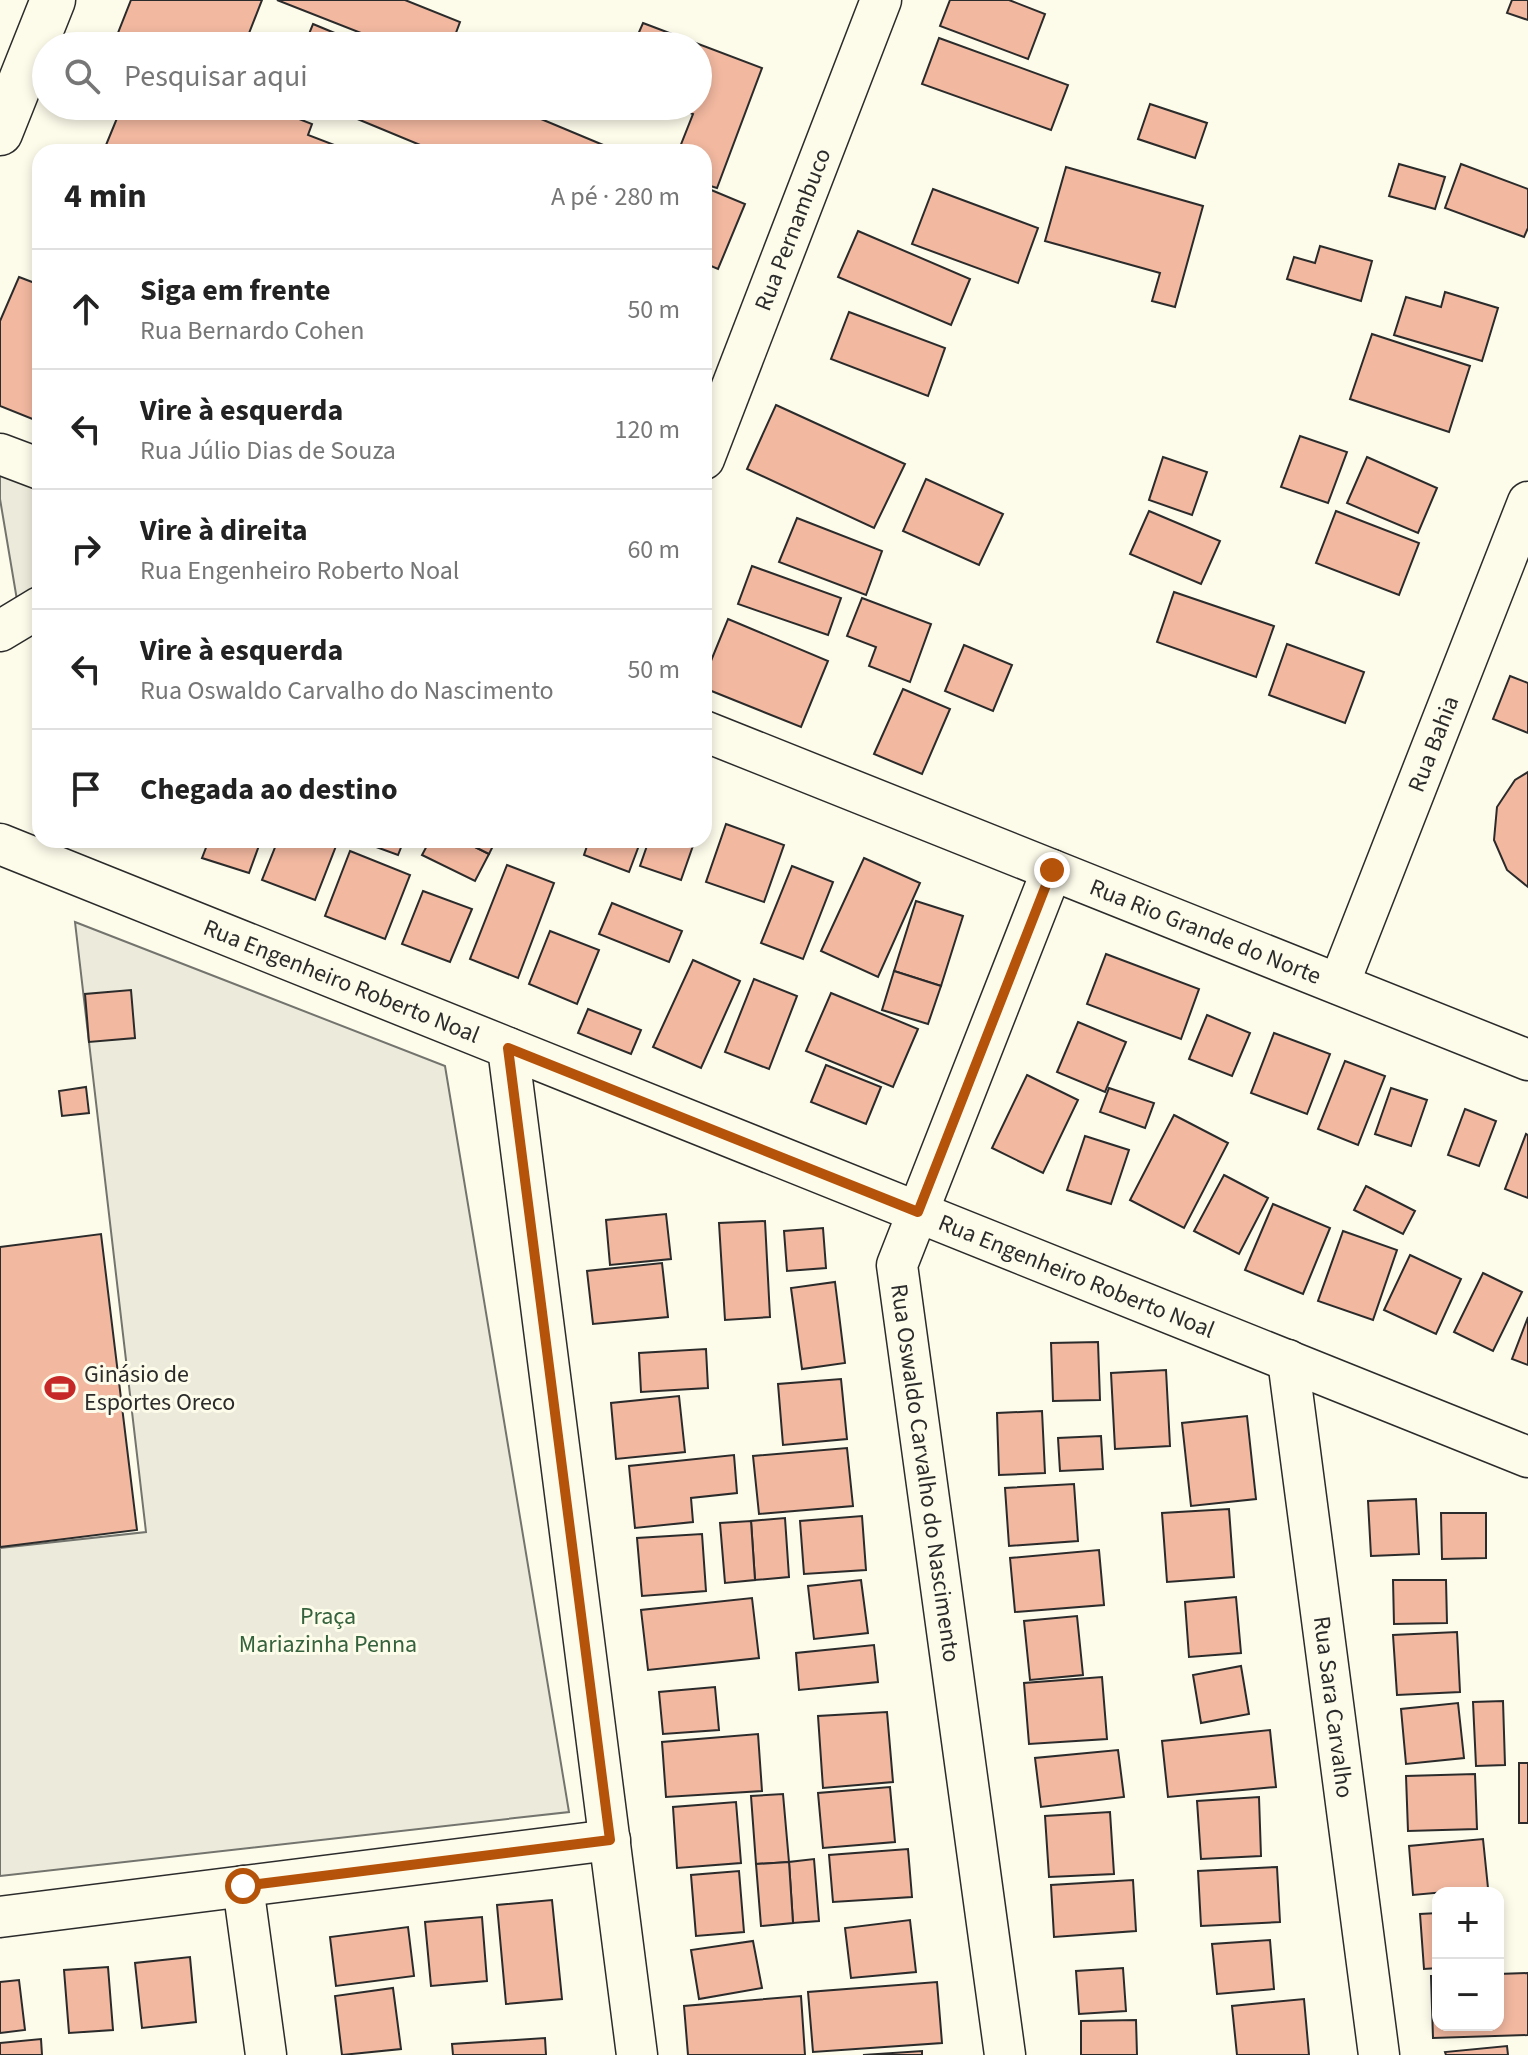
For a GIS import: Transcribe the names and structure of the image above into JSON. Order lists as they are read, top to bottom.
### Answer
{
  "streets": {
    "street": [
      "Rua Pernambuco",
      "Rua Bahia",
      "Rua Rio Grande do Norte",
      "Rua Engenheiro Roberto Noal",
      "Rua Oswaldo Carvalho do Nascimento",
      "Rua Sara Carvalho"
    ]
  },
  "crossings": [
    ["Rua Bahia", "Rua Rio Grande do Norte"],
    ["Rua Rio Grande do Norte", "Rua Oswaldo Carvalho do Nascimento"],
    ["Rua Engenheiro Roberto Noal", "Rua Oswaldo Carvalho do Nascimento"],
    ["Rua Engenheiro Roberto Noal", "Rua Sara Carvalho"]
  ],
  "parks": ["Praça Mariazinha Penna"],
  "places": {
    "sports": ["Ginásio de Esportes Oreco"]
  },
  "page": {
    "search": "Pesquisar aqui",
    "heading": ["4 min", "A pé · 280 m"],
    "list": [
      ["Siga em frente", "Rua Bernardo Cohen", "50 m"],
      ["Vire à esquerda", "Rua Júlio Dias de Souza", "120 m"],
      ["Vire à direita", "Rua Engenheiro Roberto Noal", "60 m"],
      ["Vire à esquerda", "Rua Oswaldo Carvalho do Nascimento", "50 m"],
      "Chegada ao destino"
    ],
    "map_buttons": ["+", "−"]
  }
}
